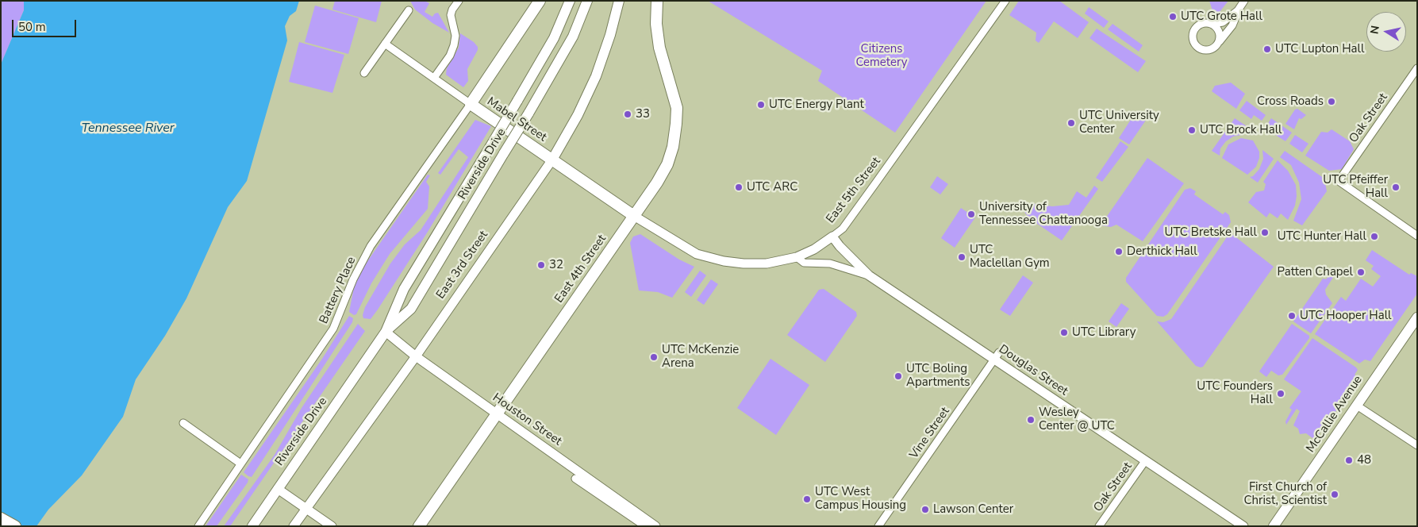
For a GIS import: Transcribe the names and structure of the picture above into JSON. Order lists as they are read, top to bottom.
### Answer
{
  "streets": {
    "main road": [
      "Mabel Street",
      "Riverside Drive",
      "East 3rd Street",
      "East 4th Street",
      "McCallie Avenue"
    ],
    "street": [
      "Oak Street",
      "East 5th Street",
      "Battery Place",
      "Douglas Street",
      "Houston Street",
      "Vine Street"
    ]
  },
  "crossings": [
    ["Oak Street", "Douglas Street"],
    ["Mabel Street", "East 5th Street"],
    ["Mabel Street", "East 3rd Street"],
    ["Mabel Street", "East 4th Street"],
    ["Mabel Street", "Battery Place"],
    ["Riverside Drive", "Houston Street"],
    ["East 5th Street", "East 4th Street"],
    ["East 5th Street", "Douglas Street"],
    ["East 3rd Street", "Houston Street"],
    ["East 4th Street", "Houston Street"],
    ["Douglas Street", "Vine Street"]
  ],
  "water": ["Tennessee River"],
  "parks": ["Citizens Cemetery"],
  "places": [
    "UTC Grote Hall",
    "UTC Lupton Hall",
    "Cross Roads",
    "UTC Energy Plant",
    "33",
    "UTC University Center",
    "UTC Brock Hall",
    "UTC ARC",
    "UTC Pfeiffer Hall",
    "University of Tennessee Chattanooga",
    "UTC Bretske Hall",
    "UTC Hunter Hall",
    "Derthick Hall",
    "UTC Maclellan Gym",
    "32",
    "Patten Chapel",
    "UTC Hooper Hall",
    "UTC Library",
    "UTC McKenzie Arena",
    "UTC Boling Apartments",
    "UTC Founders Hall",
    "Wesley Center @ UTC",
    "48",
    "First Church of Christ, Scientist",
    "UTC West Campus Housing",
    "Lawson Center"
  ],
  "scale_bar": "50 m",
  "north": "left"
}
